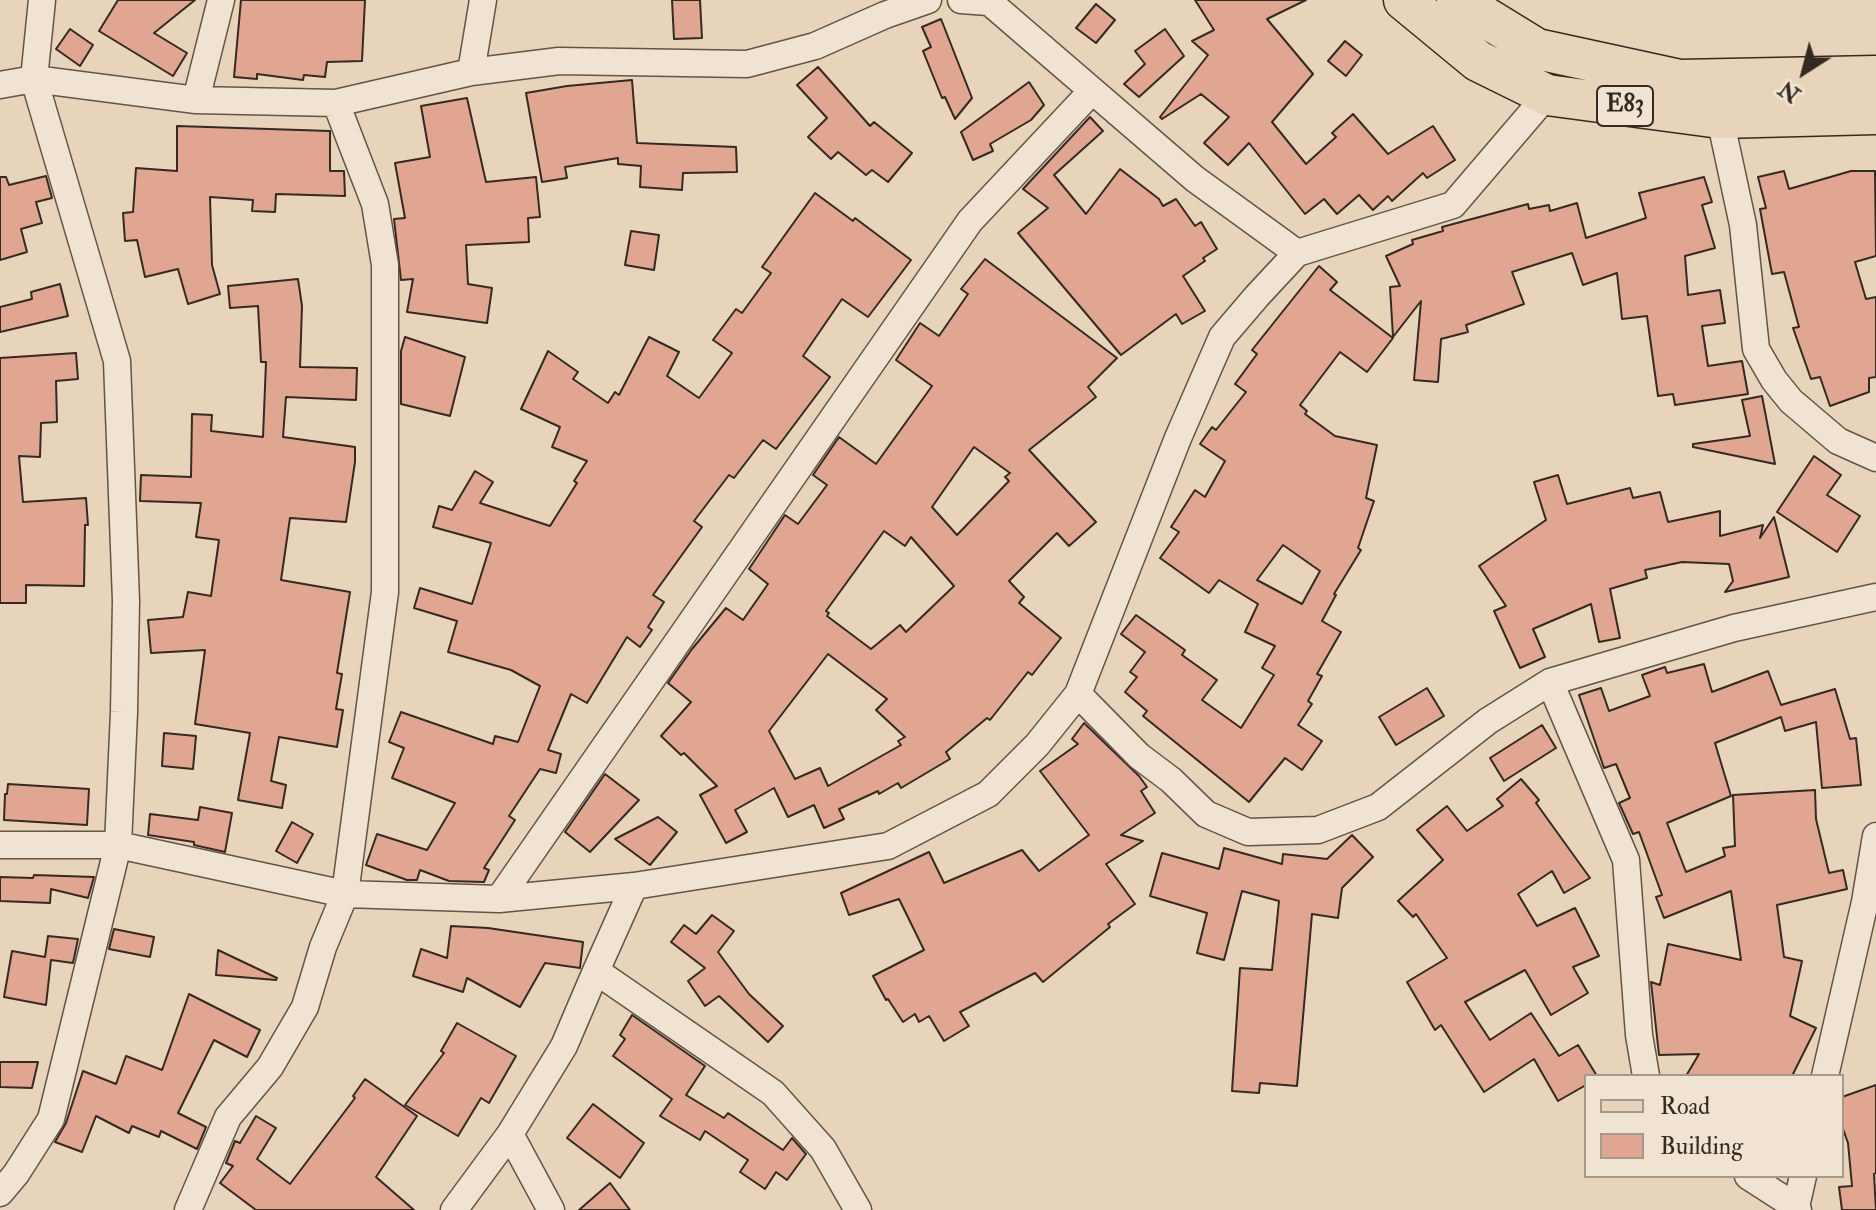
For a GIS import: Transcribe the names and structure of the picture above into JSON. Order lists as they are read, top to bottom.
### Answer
{
  "streets": {
    "main road": ["E83"]
  },
  "legend": ["Road", "Building"],
  "north": "bottom left"
}
